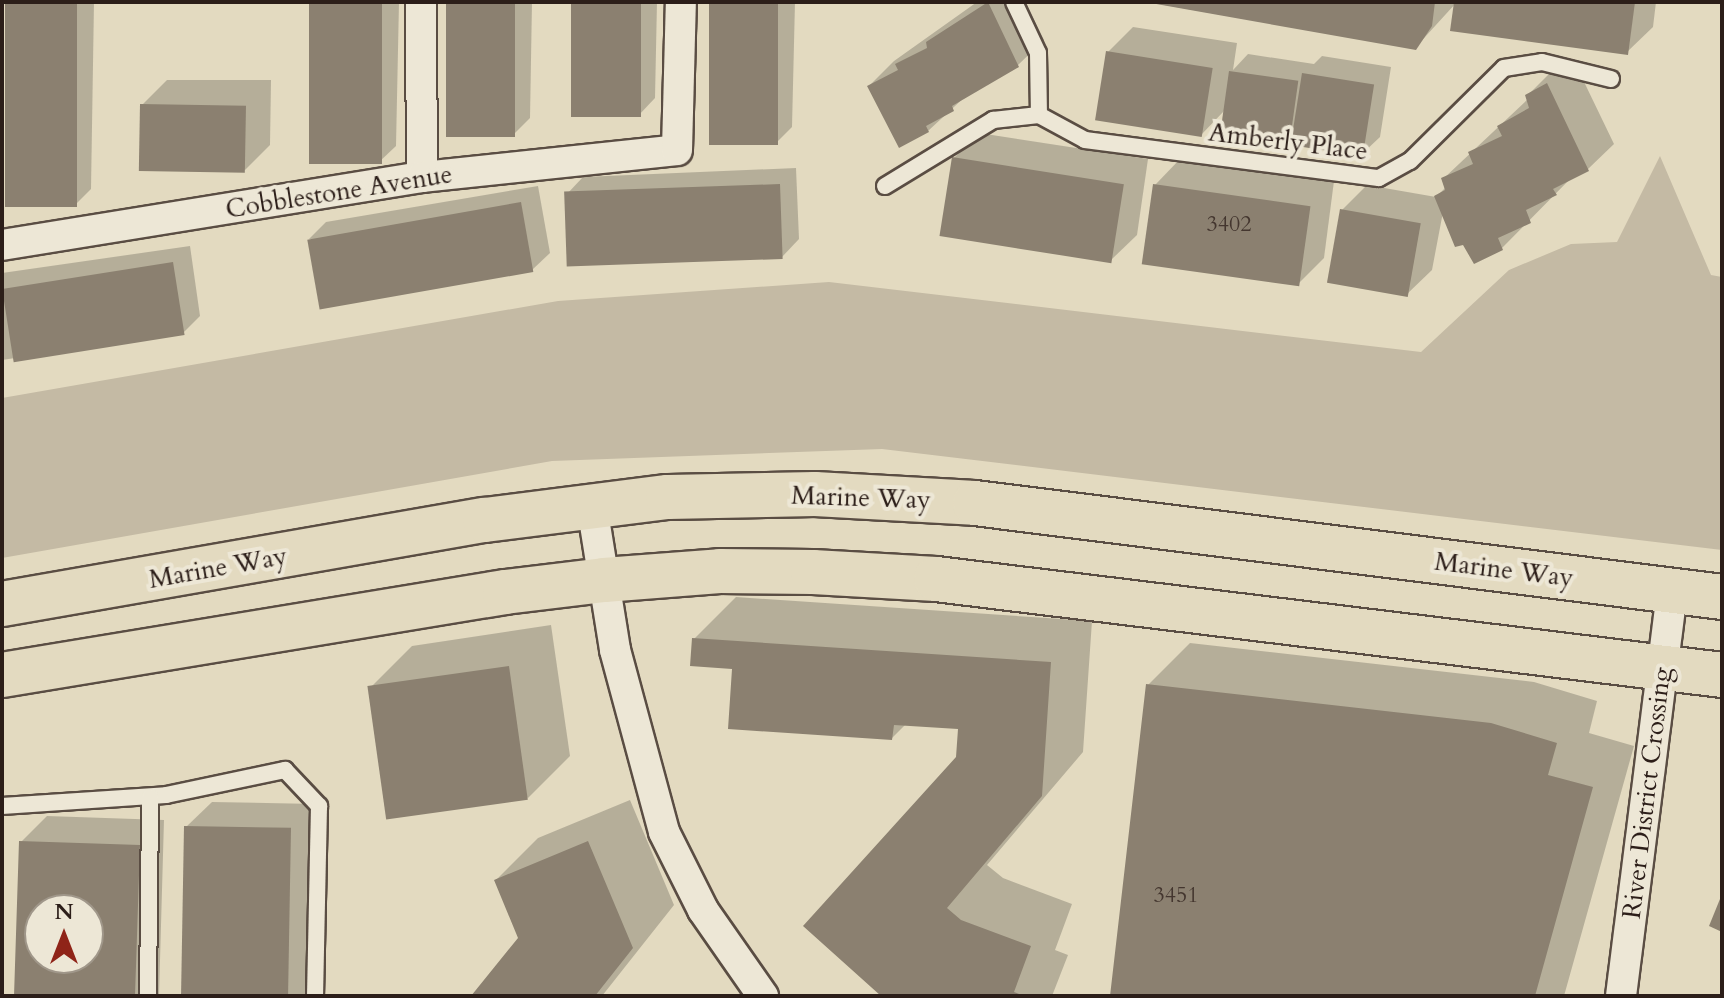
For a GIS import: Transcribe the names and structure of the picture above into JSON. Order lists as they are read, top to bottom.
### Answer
{
  "streets": {
    "main road": ["Marine Way"],
    "street": ["Cobblestone Avenue", "River District Crossing"],
    "lane": ["Amberly Place"]
  },
  "crossings": [
    ["Marine Way", "River District Crossing"]
  ],
  "house_numbers": ["3402", "3451"],
  "north": "top"
}
